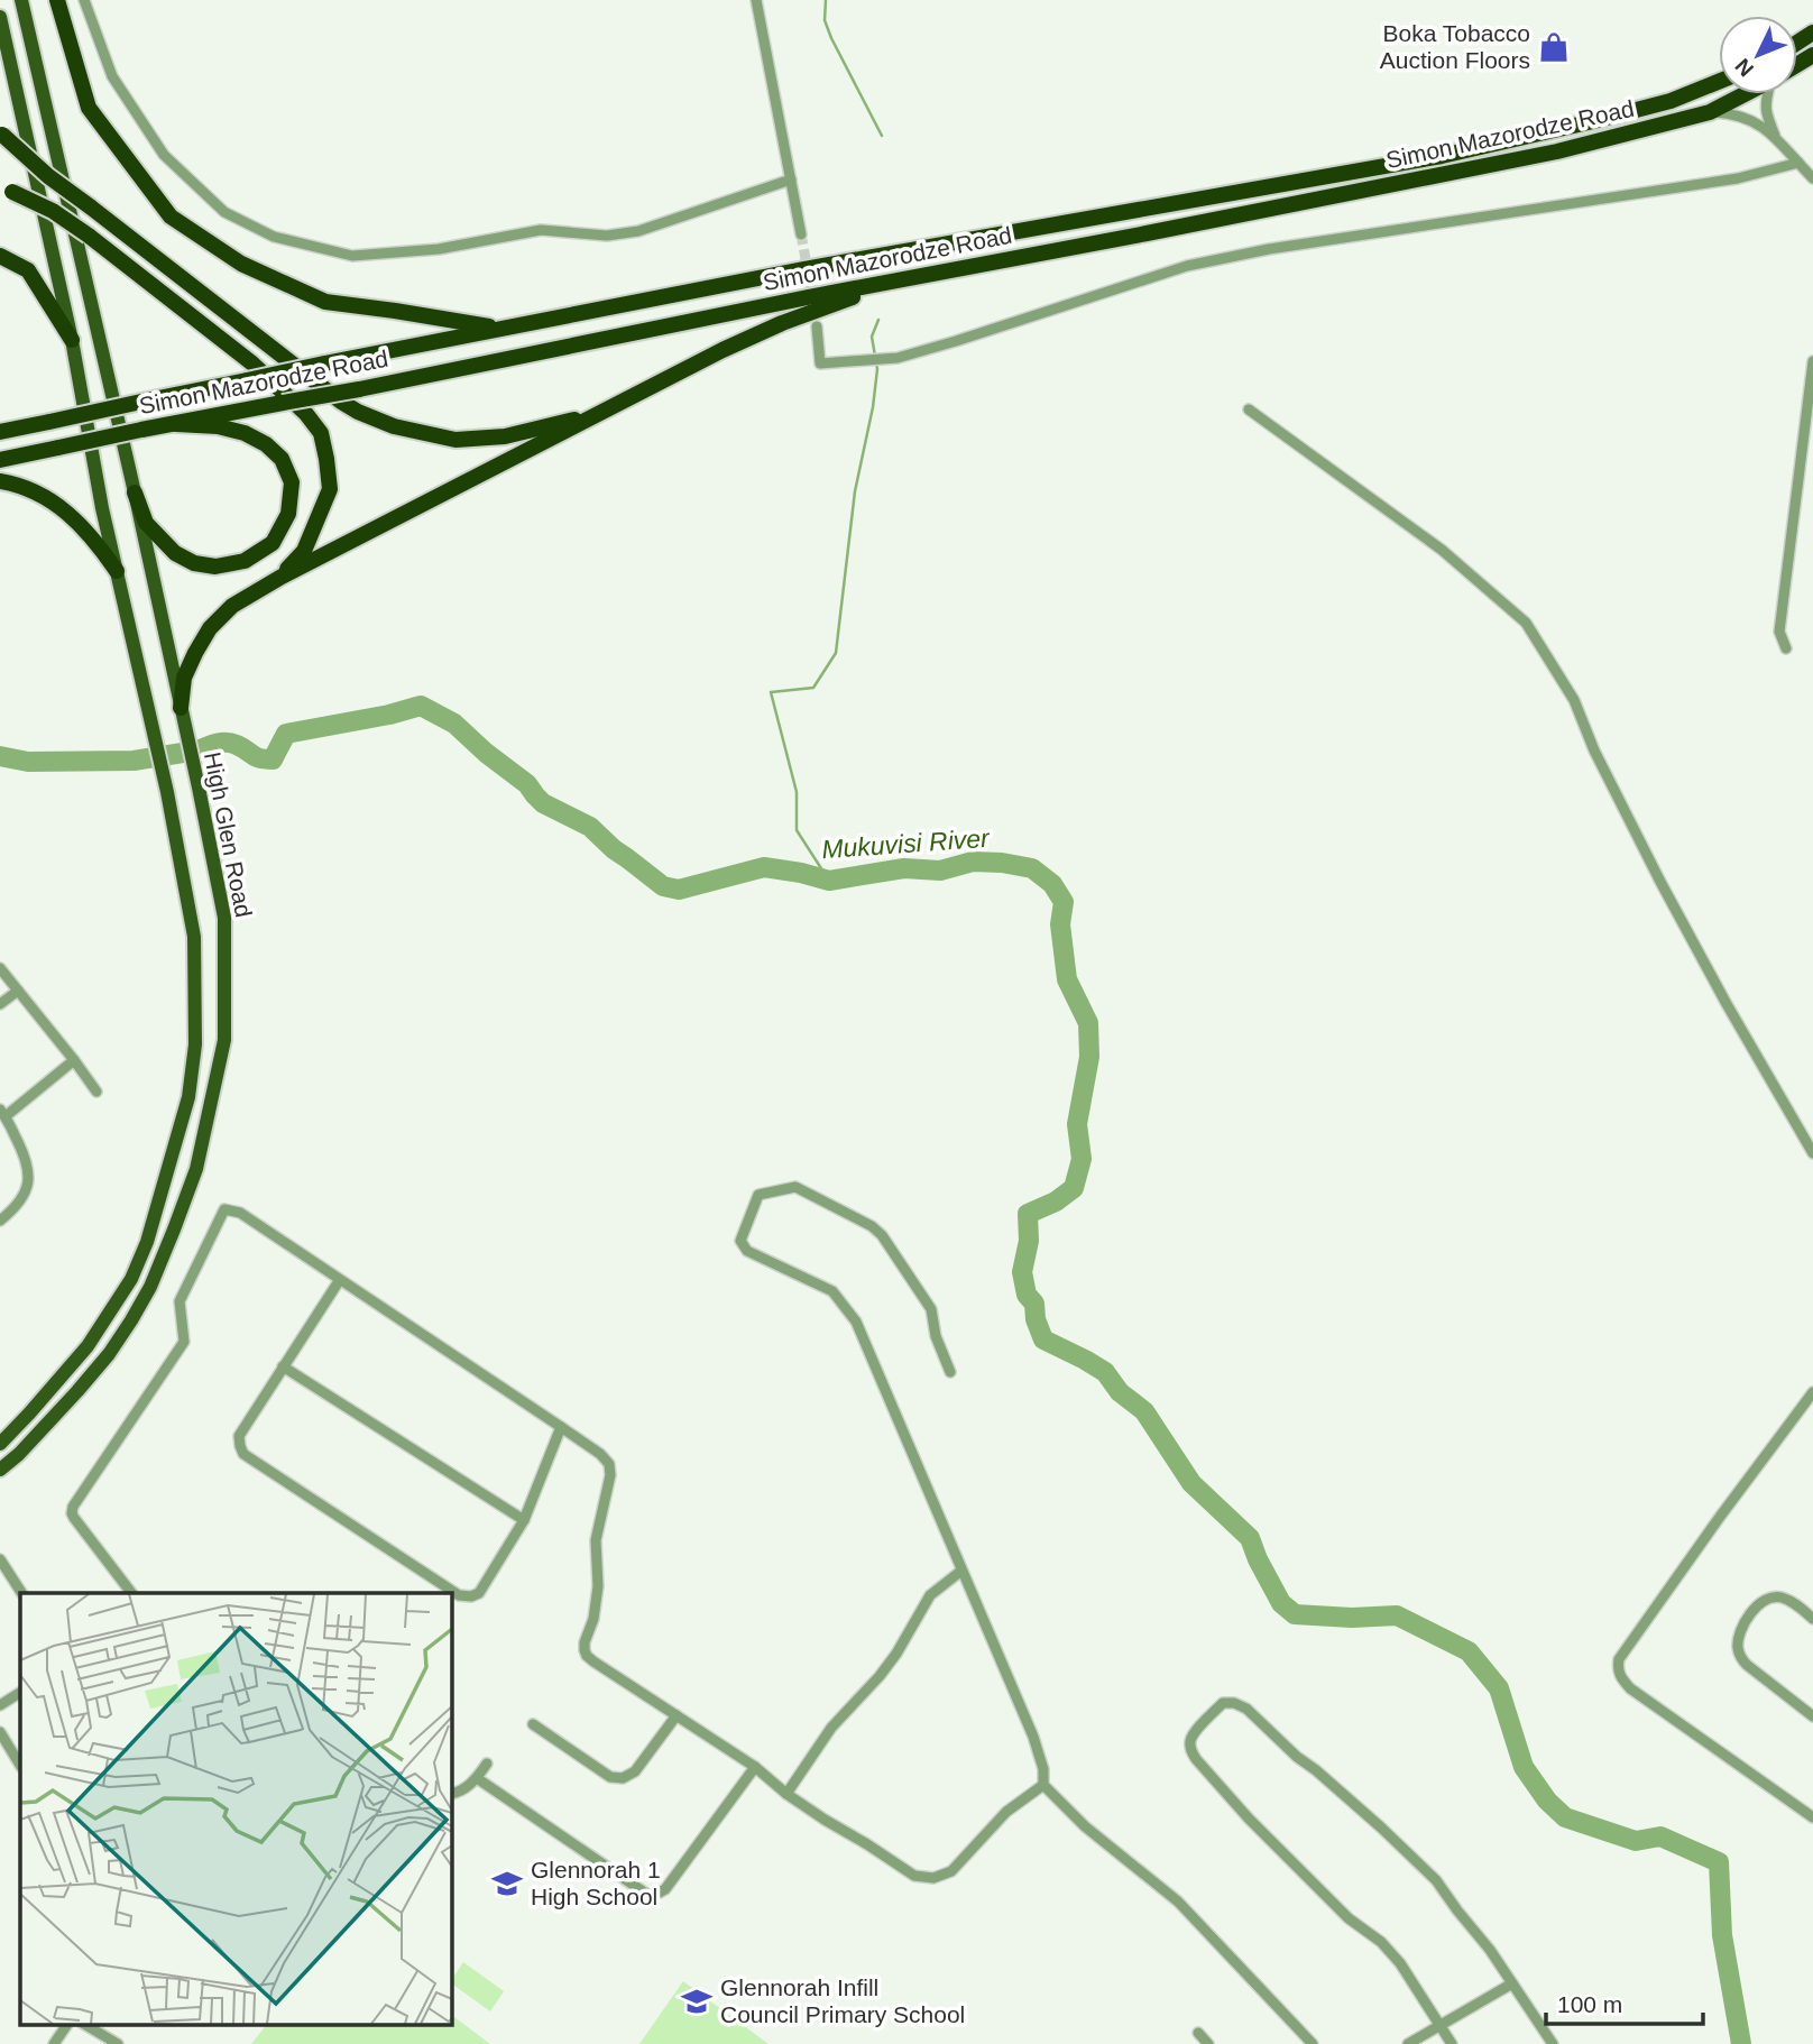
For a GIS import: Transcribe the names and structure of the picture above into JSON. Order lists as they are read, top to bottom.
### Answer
{
  "streets": {
    "highway": ["Simon Mazorodze Road"],
    "main road": ["High Glen Road"]
  },
  "water": ["Mukuvisi River"],
  "places": {
    "shop": ["Boka Tobacco Auction Floors"],
    "school or university": ["Glennorah 1 High School", "Glennorah Infill Council Primary School"]
  },
  "scale_bar": "100 m",
  "north": "bottom left"
}
